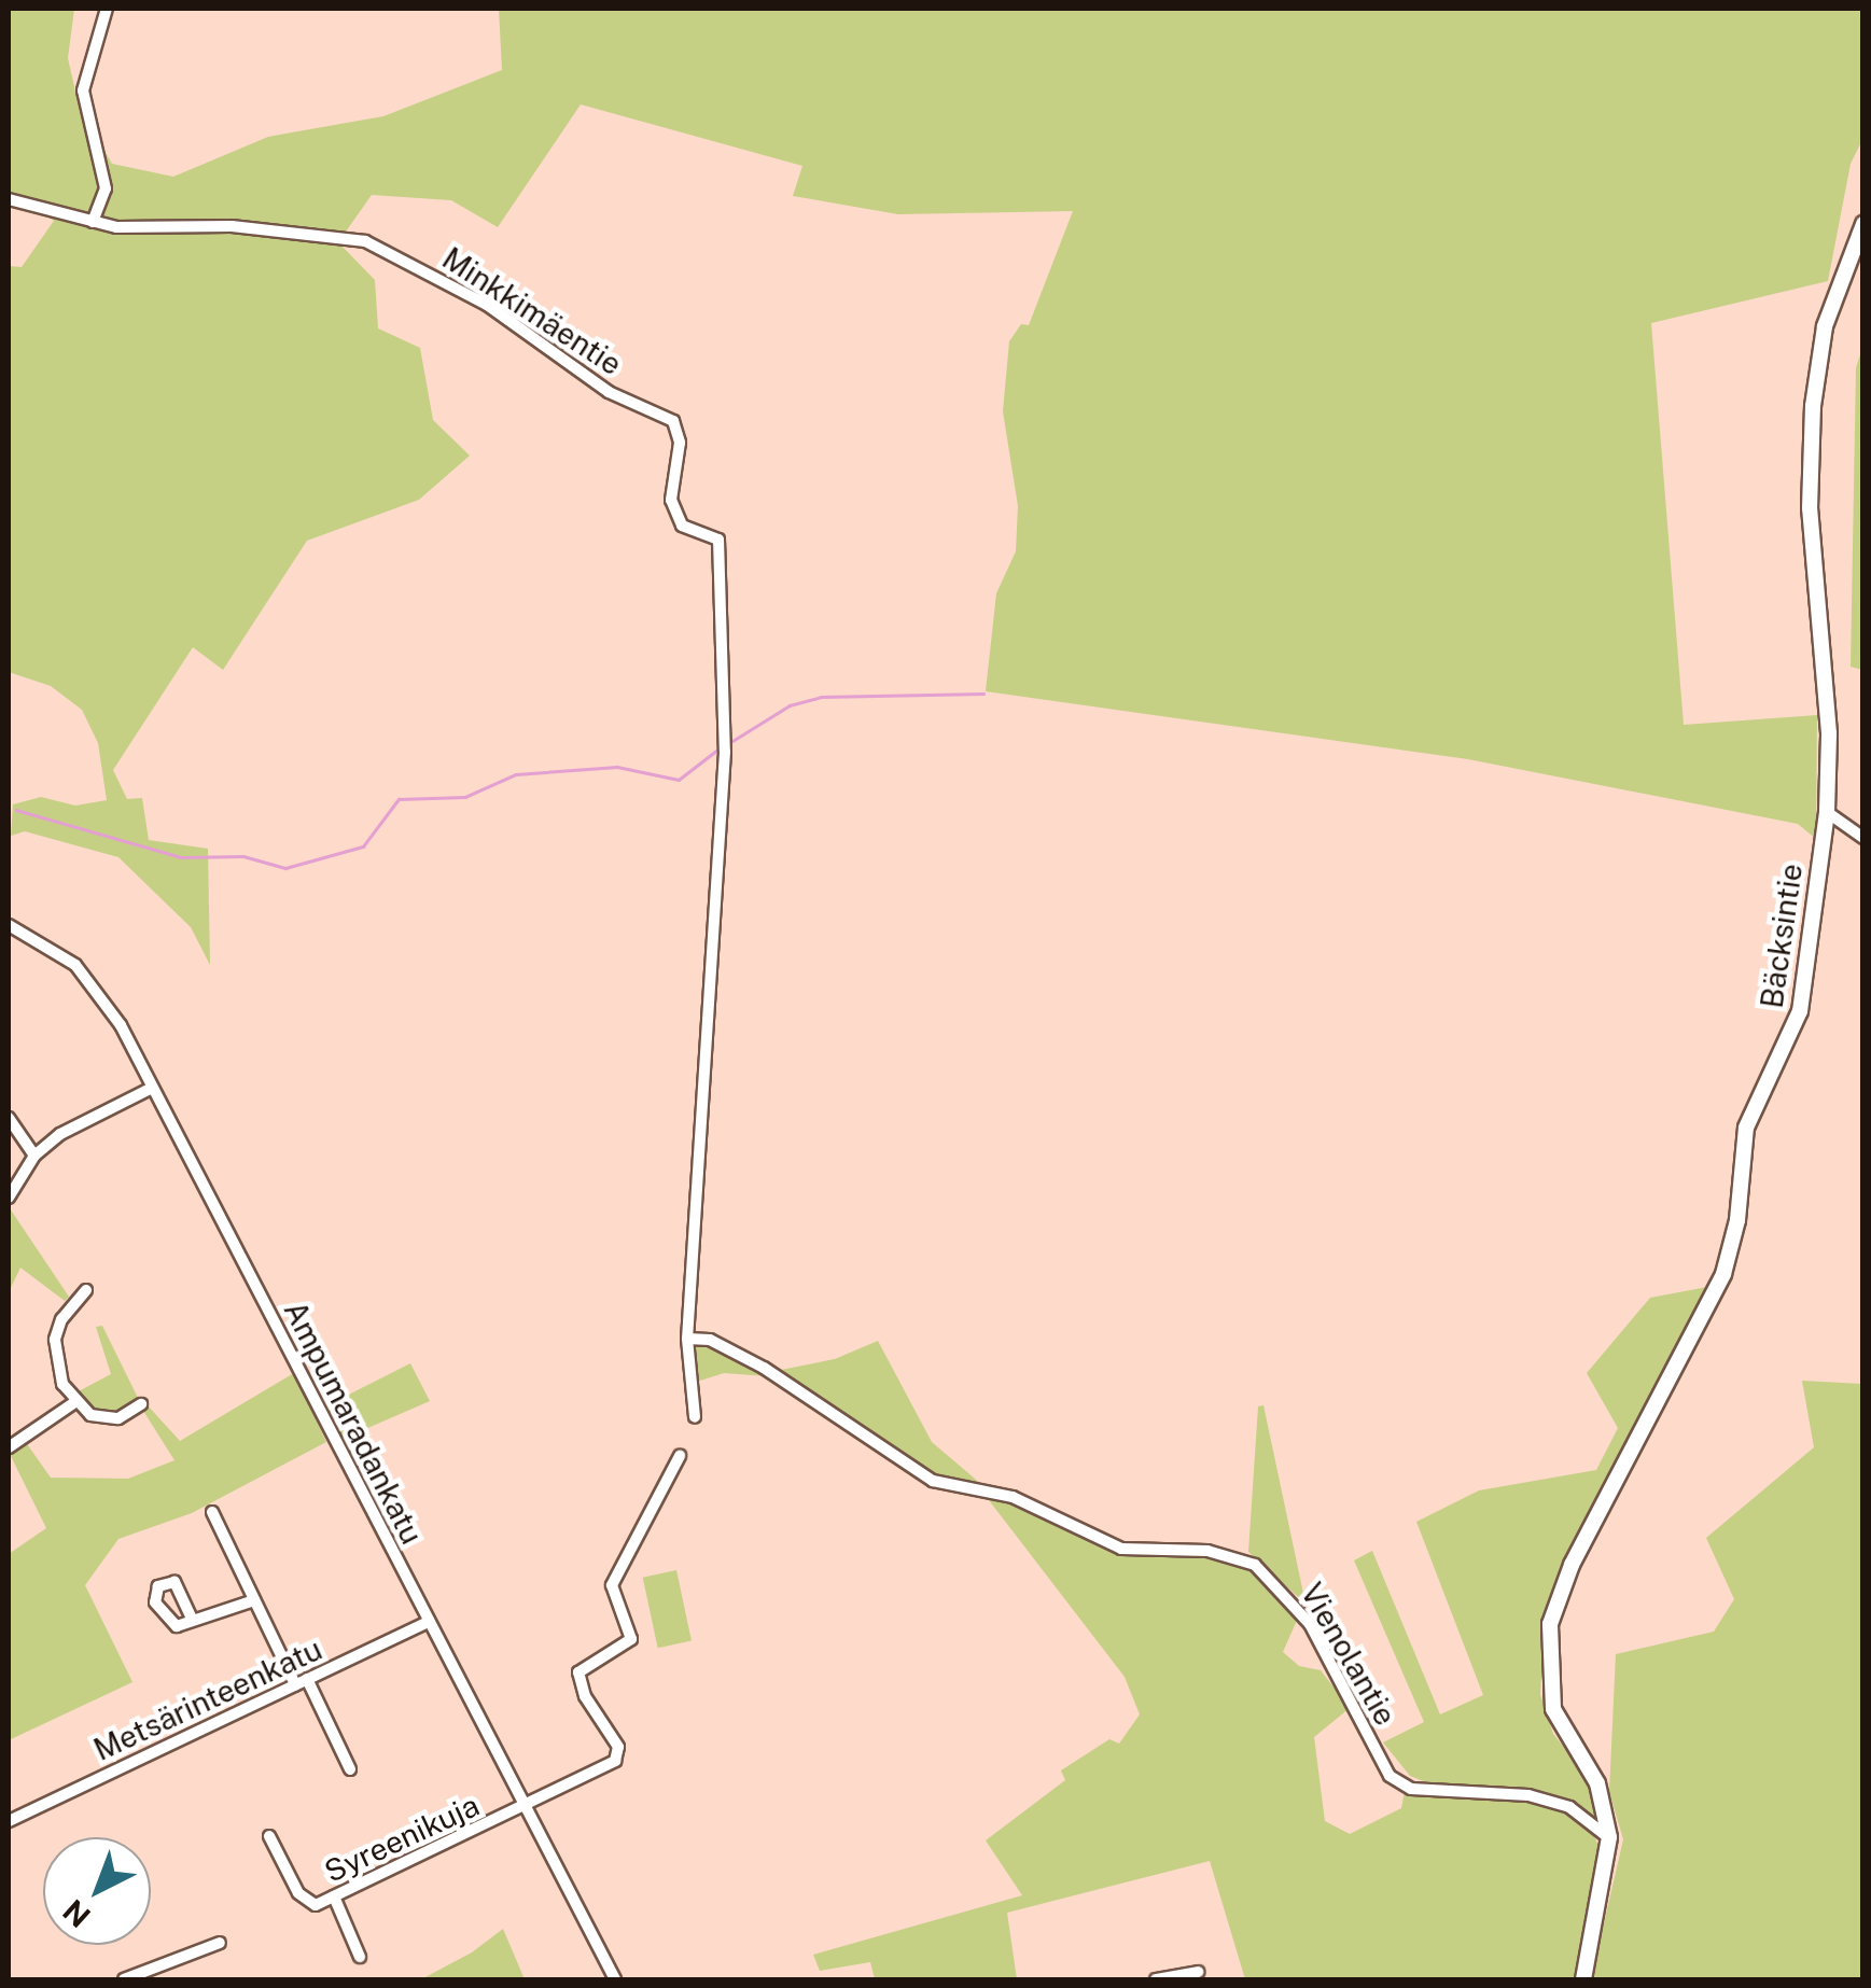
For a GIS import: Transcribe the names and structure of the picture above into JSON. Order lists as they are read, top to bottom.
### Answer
{
  "streets": {
    "street": [
      "Minkkimäentie",
      "Bäcksintie",
      "Ampumaradankatu",
      "Vienolantie",
      "Metsärinteenkatu",
      "Syreenikuja"
    ]
  },
  "crossings": [
    ["Minkkimäentie", "Vienolantie"],
    ["Bäcksintie", "Vienolantie"],
    ["Ampumaradankatu", "Metsärinteenkatu"],
    ["Ampumaradankatu", "Syreenikuja"]
  ],
  "north": "bottom left"
}
